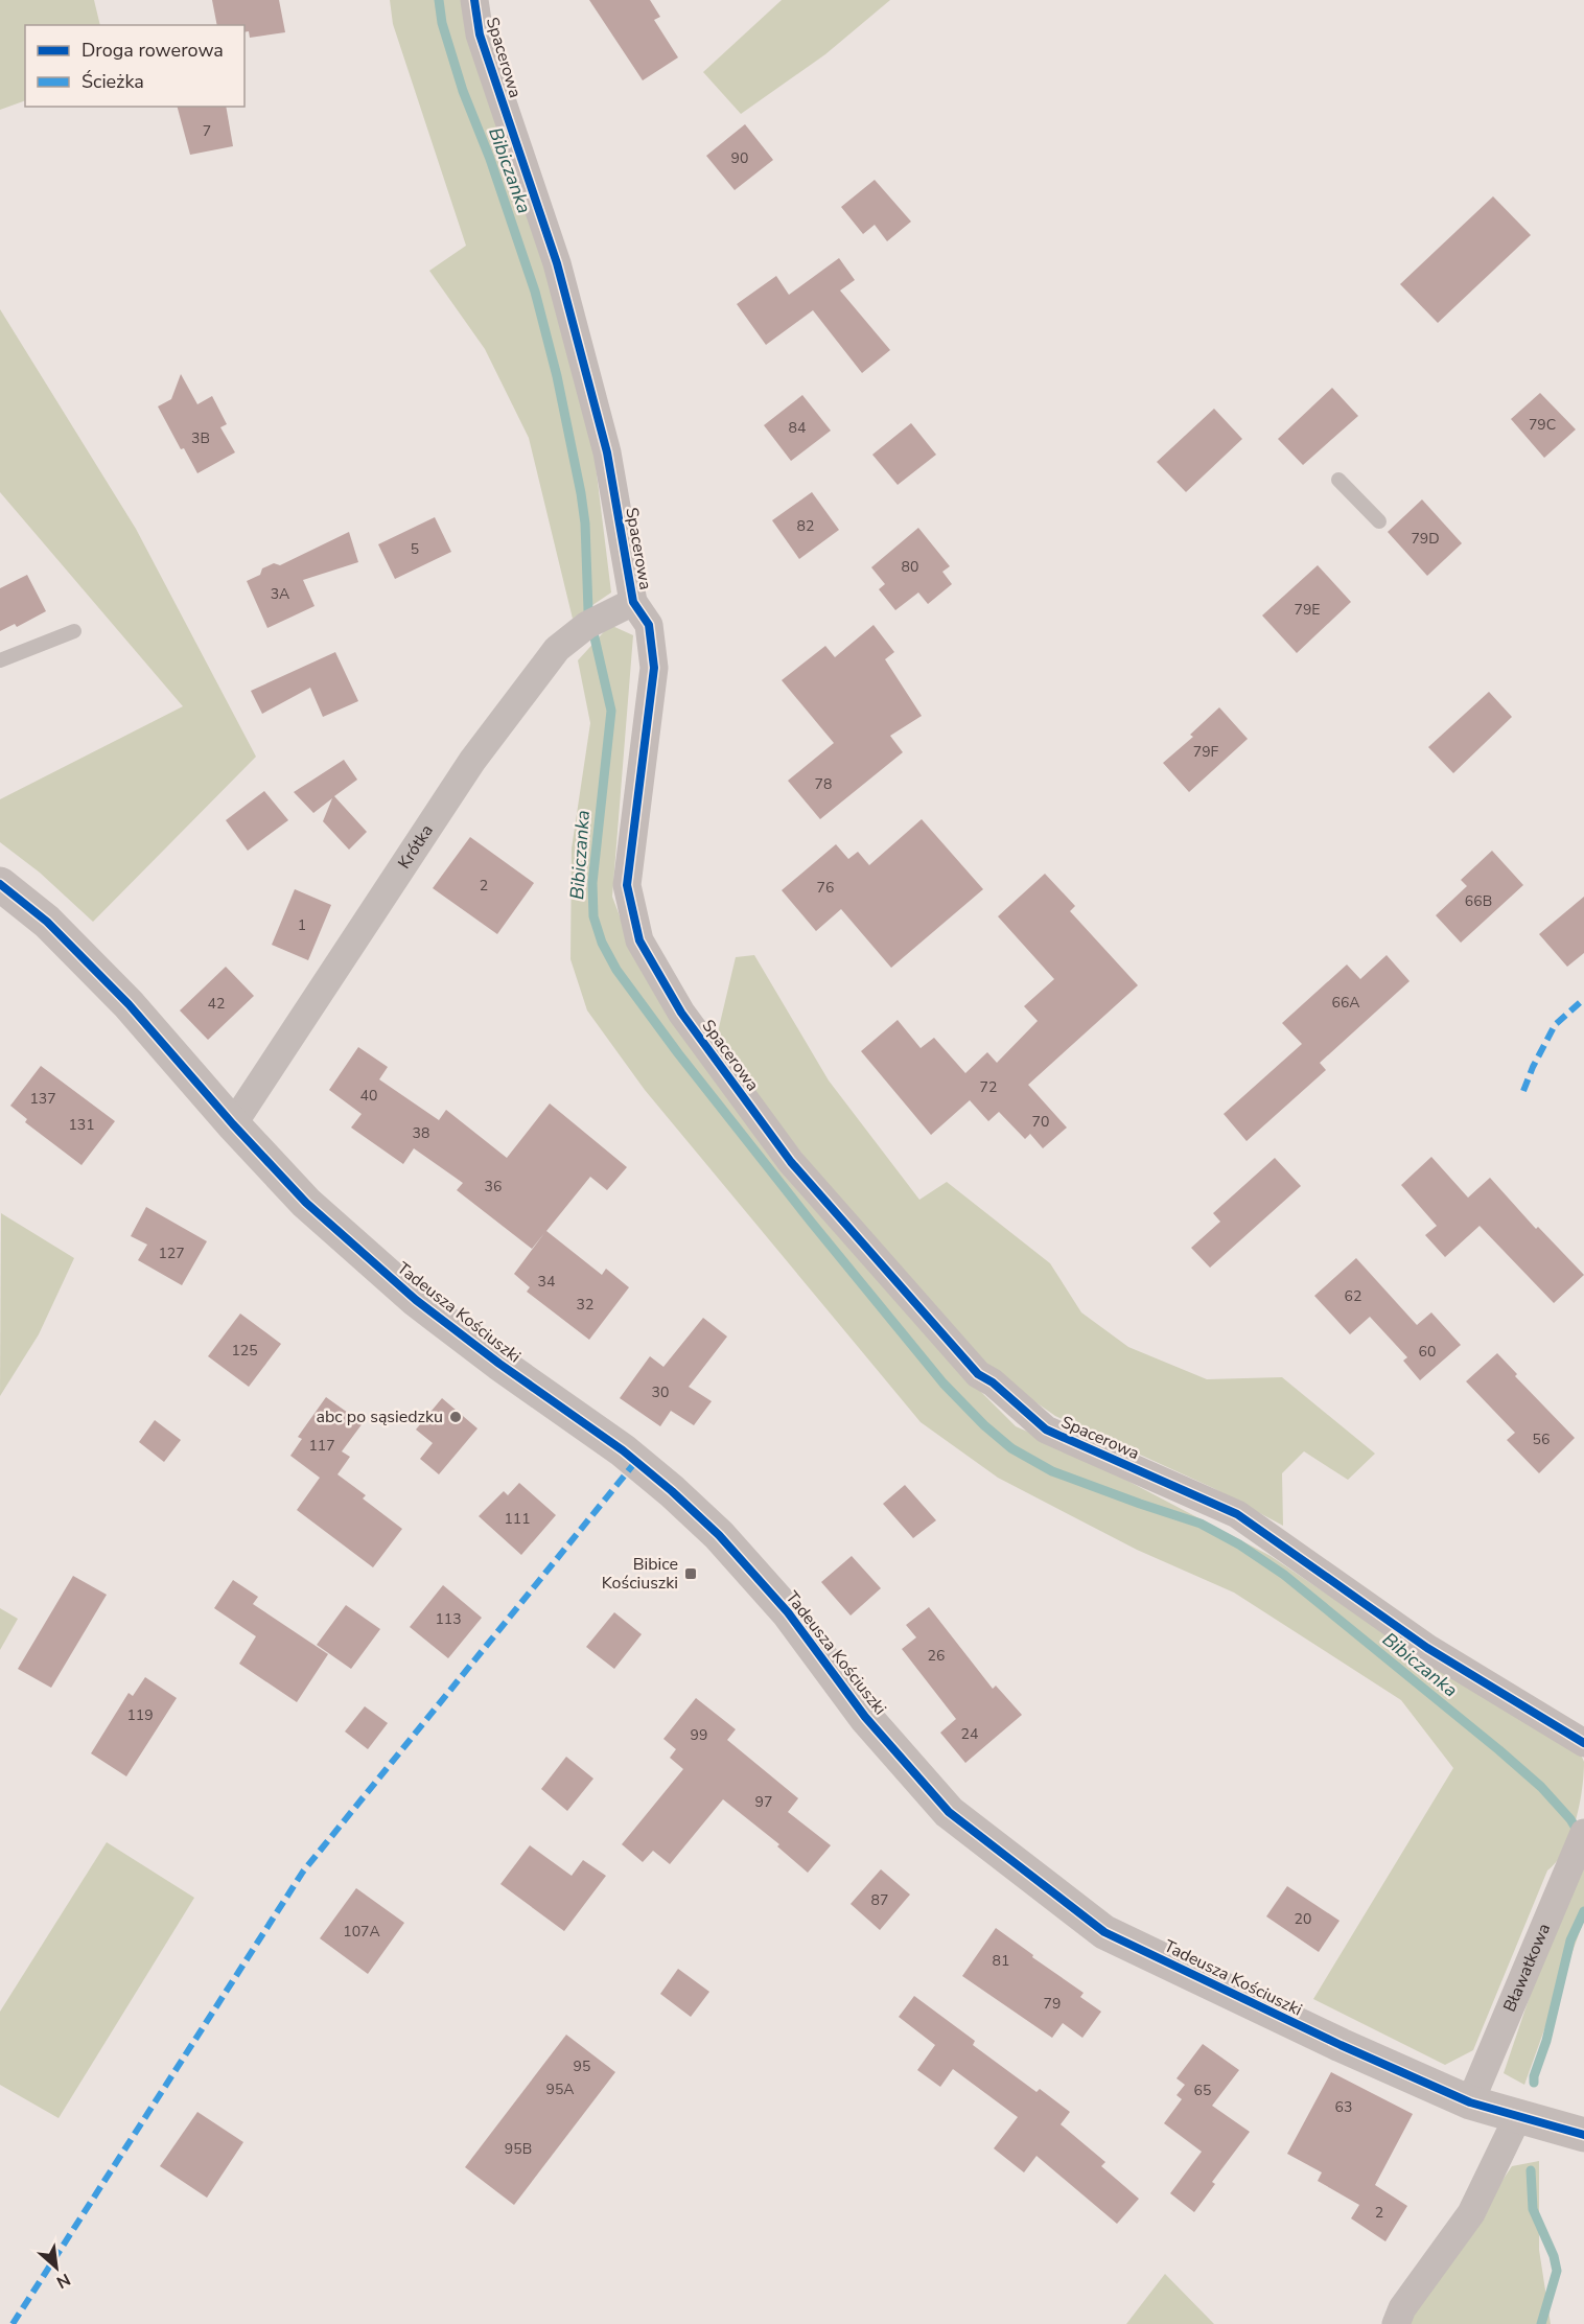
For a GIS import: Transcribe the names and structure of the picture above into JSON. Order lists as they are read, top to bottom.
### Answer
{
  "streets": {
    "street": [
      "Spacerowa",
      "Krótka",
      "Tadeusza Kościuszki",
      "Bławatkowa"
    ]
  },
  "crossings": [
    ["Spacerowa", "Krótka"],
    ["Krótka", "Tadeusza Kościuszki"],
    ["Tadeusza Kościuszki", "Bławatkowa"]
  ],
  "water": ["Bibiczanka"],
  "places": {
    "other": ["abc po sąsiedzku"],
    "transit": ["Bibice Kościuszki"]
  },
  "house_numbers": [
    "7",
    "90",
    "79C",
    "84",
    "3B",
    "82",
    "79D",
    "5",
    "80",
    "3A",
    "79E",
    "79F",
    "78",
    "2",
    "76",
    "66B",
    "1",
    "66A",
    "42",
    "72",
    "40",
    "137",
    "70",
    "131",
    "38",
    "36",
    "127",
    "34",
    "62",
    "32",
    "125",
    "60",
    "30",
    "56",
    "117",
    "111",
    "113",
    "26",
    "119",
    "24",
    "99",
    "97",
    "87",
    "20",
    "107A",
    "81",
    "79",
    "95",
    "95A",
    "65",
    "63",
    "95B",
    "2"
  ],
  "legend": ["Droga rowerowa", "Ścieżka"],
  "north": "bottom right"
}
